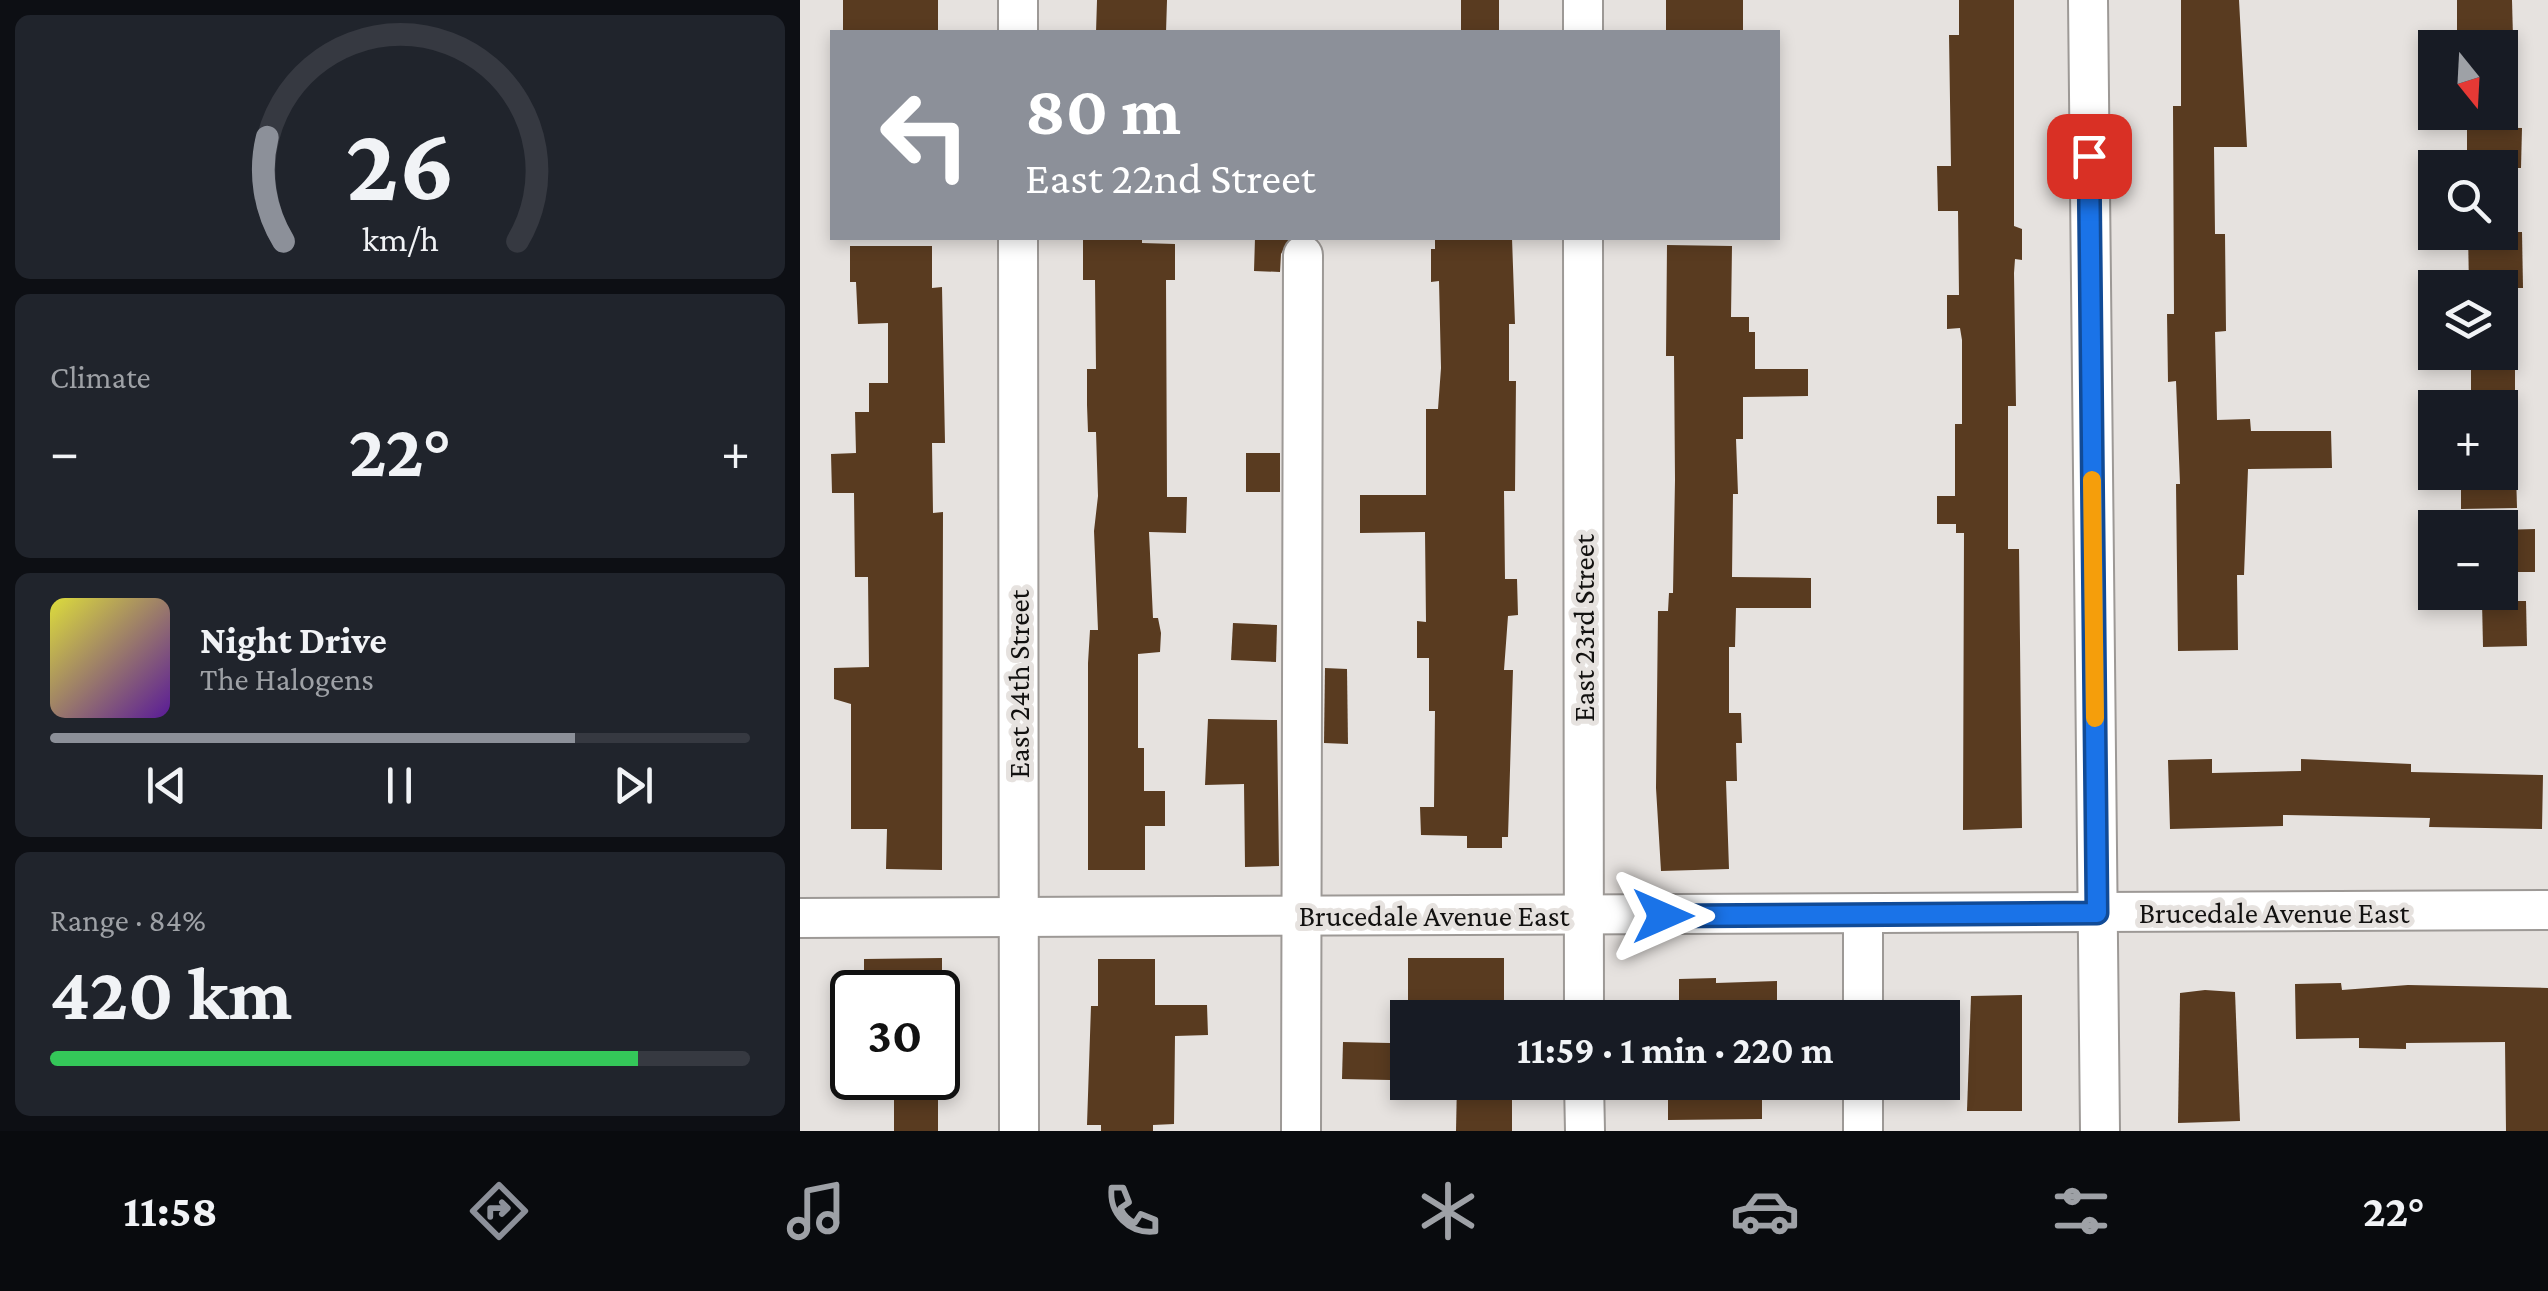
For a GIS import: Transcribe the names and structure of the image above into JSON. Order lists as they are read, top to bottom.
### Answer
{
  "streets": {
    "street": ["East 23rd Street", "East 24th Street", "Brucedale Avenue East"]
  },
  "crossings": [
    ["East 23rd Street", "Brucedale Avenue East"],
    ["East 24th Street", "Brucedale Avenue East"]
  ],
  "north": "bottom",
  "page": {
    "map_buttons": ["+", "−"],
    "turn": ["80 m", "East 22nd Street"],
    "tile": [
      "Climate",
      ["Range · 84%", "420 km"]
    ],
    "heat": ["−", "22°", "+"],
    "song": ["Night Drive", "The Halogens"],
    "limit": "30",
    "trip": "11:59 · 1 min · 220 m",
    "tabs": ["11:58", "22°"],
    "gauge": ["26", "km/h"]
  }
}
